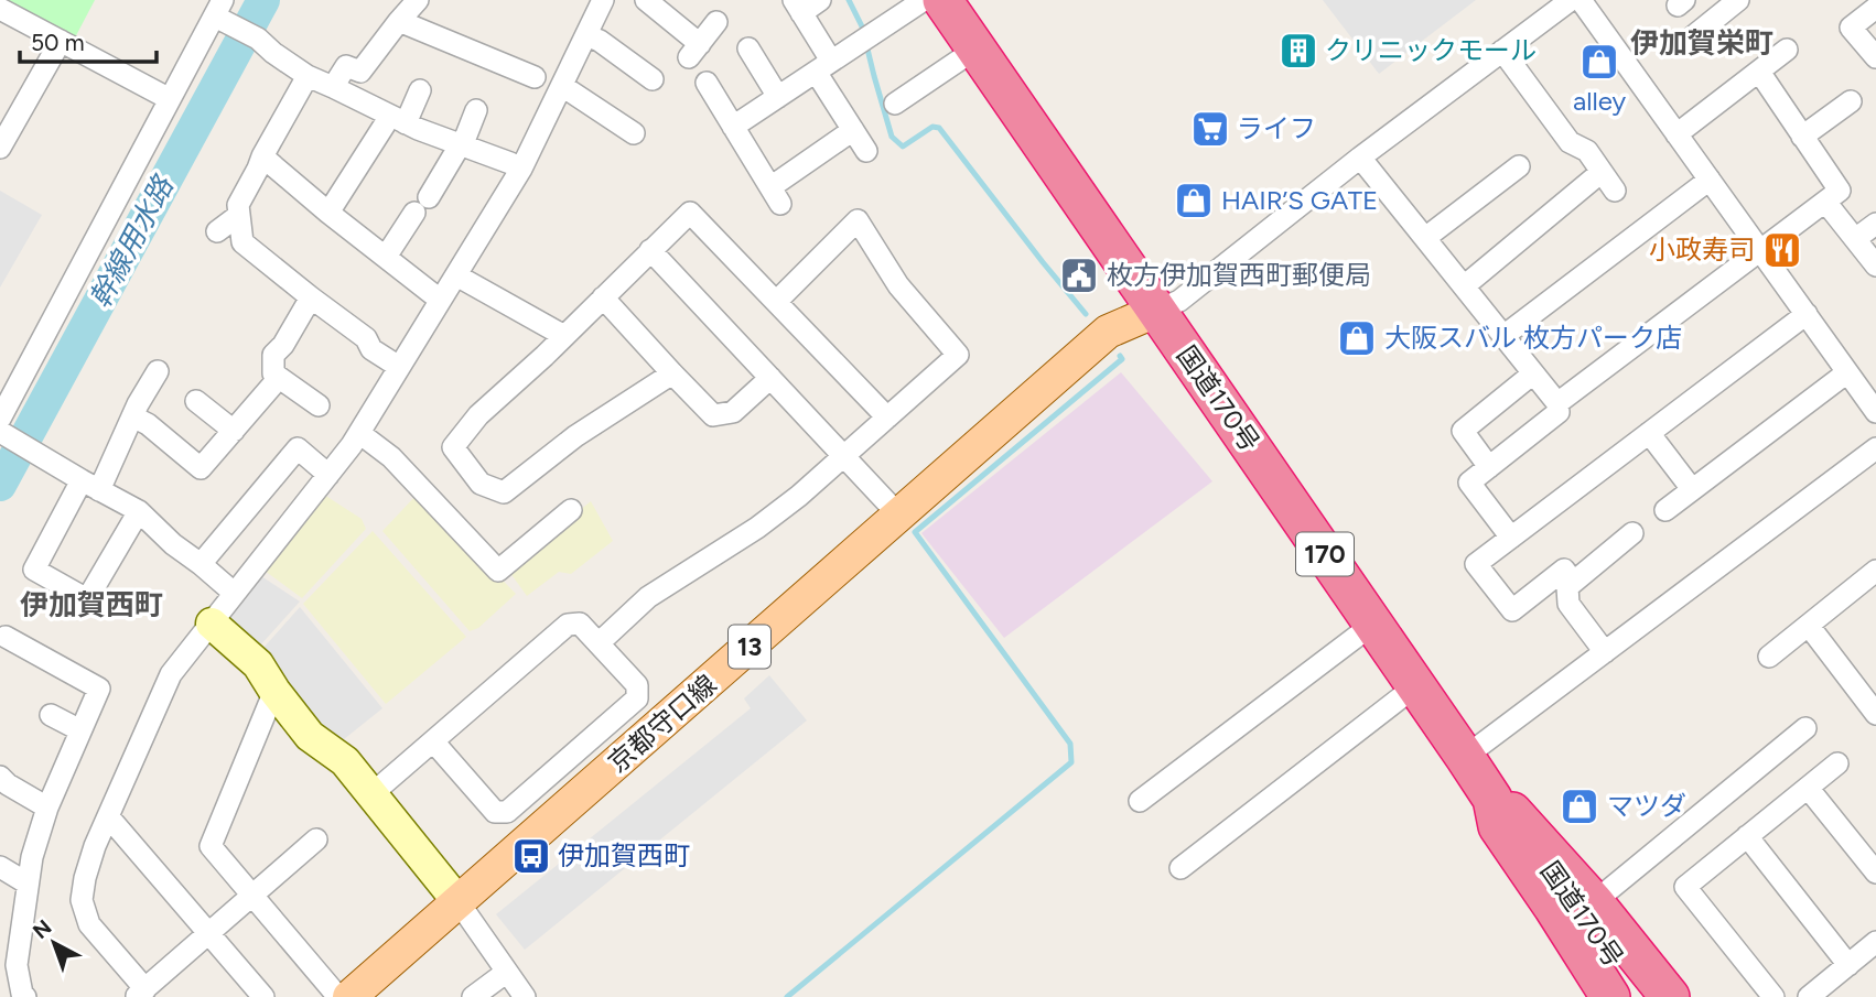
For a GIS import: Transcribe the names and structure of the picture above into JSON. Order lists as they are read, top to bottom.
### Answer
{
  "streets": {
    "highway": ["国道170号", "170"],
    "main road": ["13", "京都守口線"]
  },
  "crossings": [
    ["国道170号", "170"],
    ["国道170号", "京都守口線"]
  ],
  "districts": ["伊加賀栄町", "伊加賀西町"],
  "water": ["幹線用水路"],
  "places": {
    "building": ["クリニックモール"],
    "shop": [
      "alley",
      "HAIR’S GATE",
      "大阪スバル 枚方パーク店",
      "マツダ"
    ],
    "supermarket": ["ライフ"],
    "restaurant": ["小政寿司"],
    "public building": ["枚方伊加賀西町郵便局"],
    "bus stop": ["伊加賀西町"]
  },
  "scale_bar": "50 m",
  "north": "top left"
}
